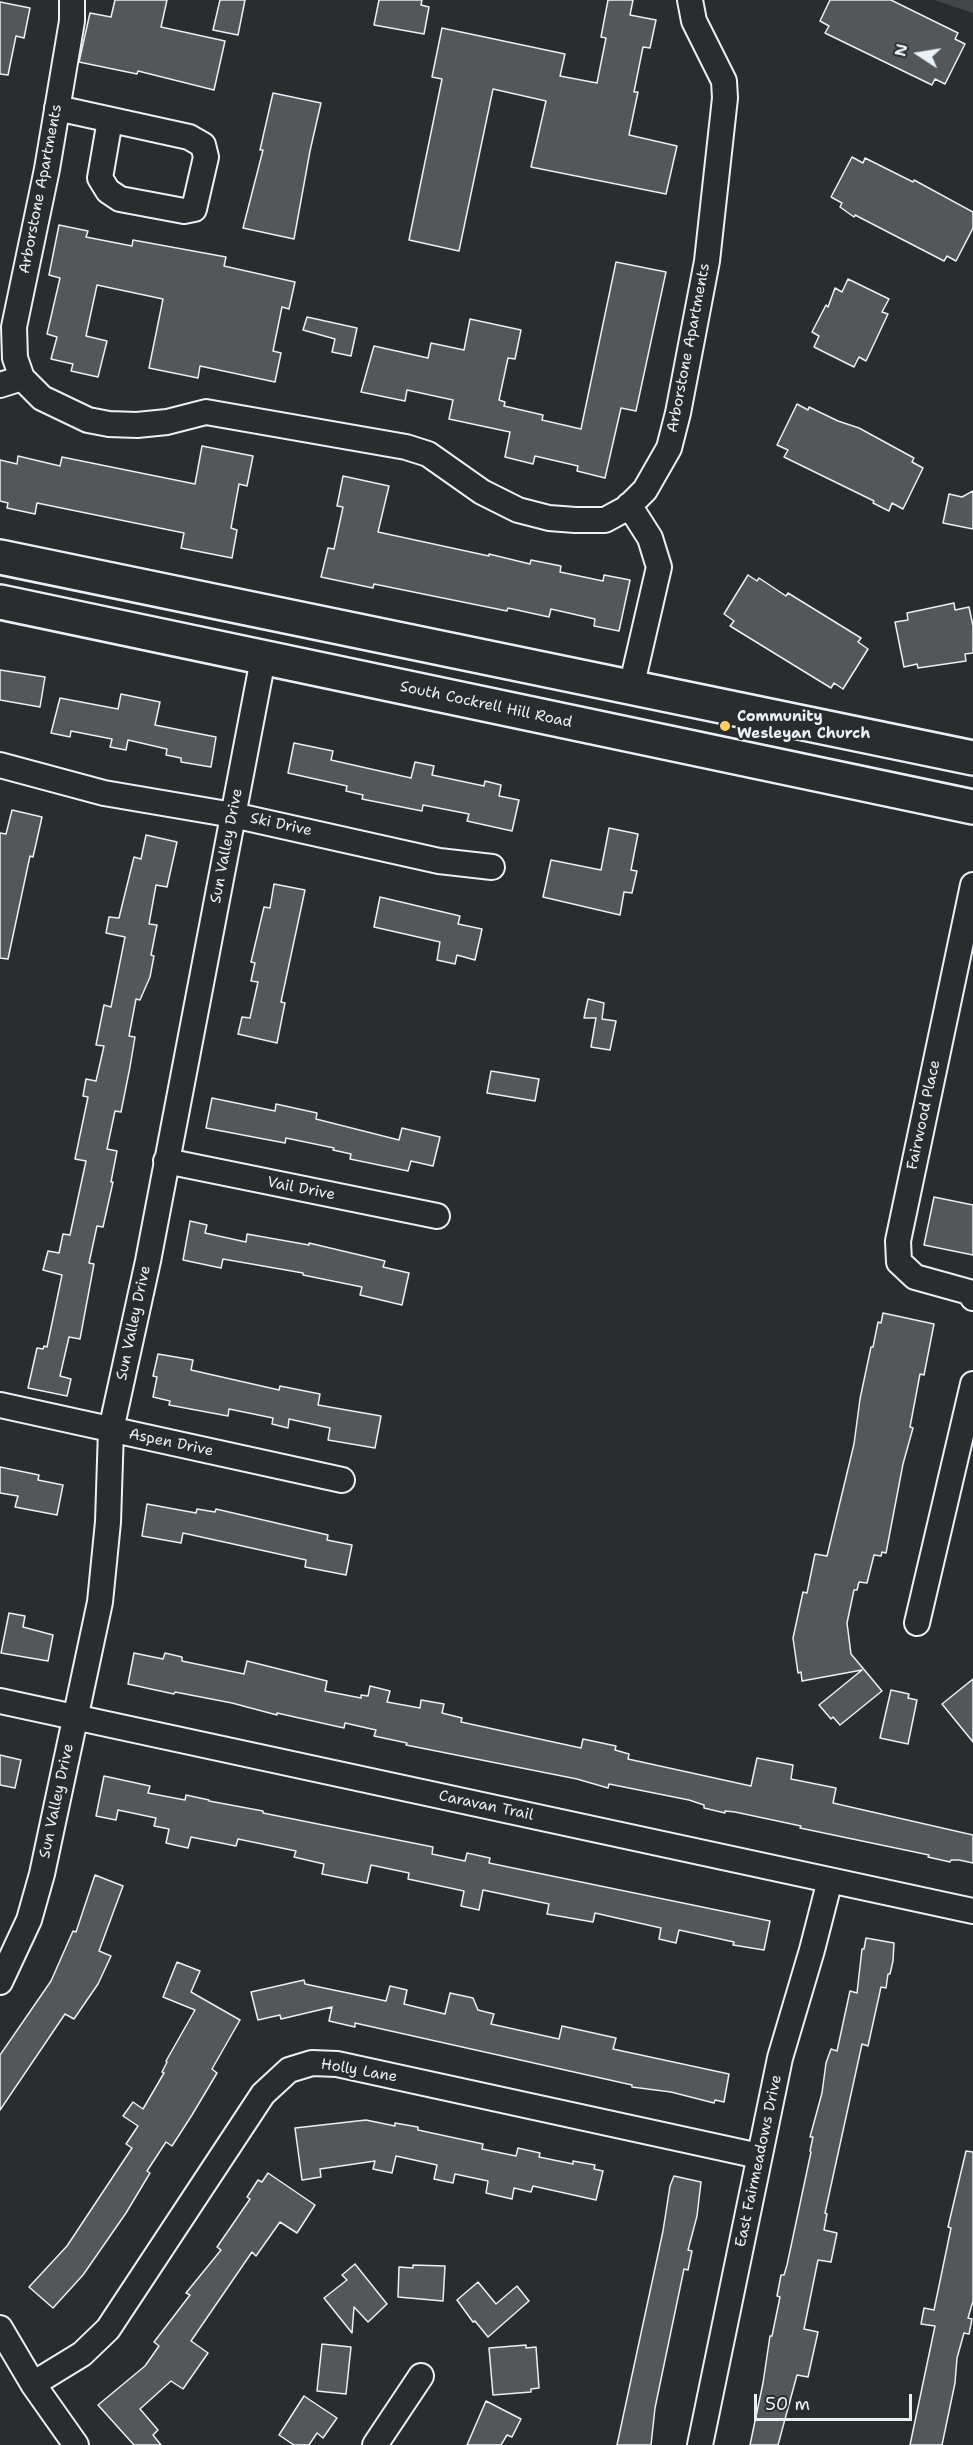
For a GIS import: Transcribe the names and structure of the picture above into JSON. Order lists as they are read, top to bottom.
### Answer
{
  "streets": {
    "main road": ["South Cockrell Hill Road"],
    "street": [
      "Arborstone Apartments",
      "Ski Drive",
      "Sun Valley Drive",
      "Fairwood Place",
      "Vail Drive",
      "Aspen Drive",
      "Caravan Trail",
      "Holly Lane",
      "East Fairmeadows Drive"
    ]
  },
  "crossings": [
    ["South Cockrell Hill Road", "Sun Valley Drive"],
    ["Ski Drive", "Sun Valley Drive"],
    ["Sun Valley Drive", "Vail Drive"],
    ["Sun Valley Drive", "Aspen Drive"],
    ["Sun Valley Drive", "Caravan Trail"],
    ["Caravan Trail", "East Fairmeadows Drive"],
    ["Holly Lane", "East Fairmeadows Drive"]
  ],
  "places": ["Community Wesleyan Church"],
  "scale_bar": "50 m",
  "north": "left"
}
